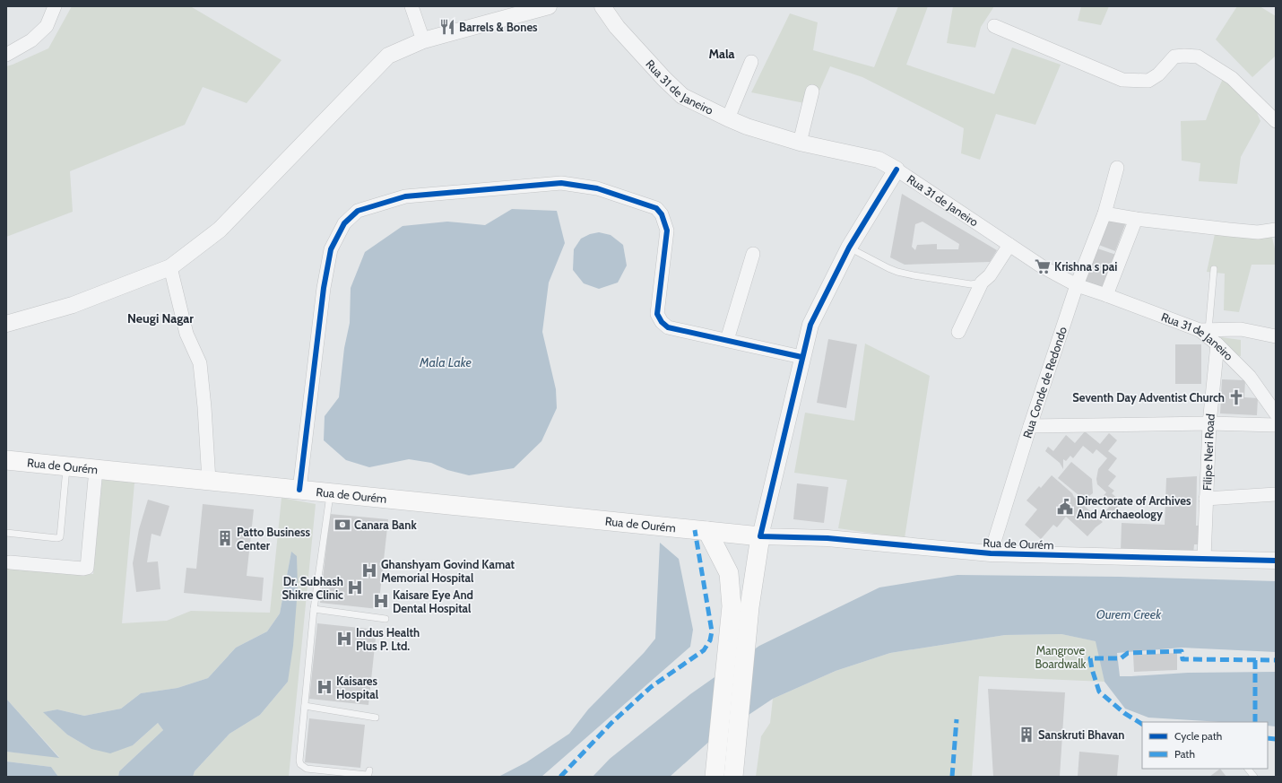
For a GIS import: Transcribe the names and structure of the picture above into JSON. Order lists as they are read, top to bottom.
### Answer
{
  "streets": {
    "main road": ["Rua de Ourém"],
    "street": ["Rua 31 de Janeiro", "Rua Conde de Redondo", "Filipe Neri Road"]
  },
  "crossings": [
    ["Rua 31 de Janeiro", "Rua Conde de Redondo"],
    ["Rua 31 de Janeiro", "Filipe Neri Road"],
    ["Rua Conde de Redondo", "Rua de Ourém"],
    ["Filipe Neri Road", "Rua de Ourém"]
  ],
  "districts": ["Mala", "Neugi Nagar"],
  "water": ["Mala Lake", "Ourem Creek"],
  "parks": ["Mangrove Boardwalk"],
  "places": {
    "restaurant": ["Barrels & Bones"],
    "supermarket": ["Krishna s pai"],
    "church": ["Seventh Day Adventist Church"],
    "public building": ["Directorate of Archives And Archaeology"],
    "bank": ["Canara Bank"],
    "building": ["Patto Business Center", "Sanskruti Bhavan"],
    "hospital": [
      "Ghanshyam Govind Kamat Memorial Hospital",
      "Dr. Subhash Shikre Clinic",
      "Kaisare Eye And Dental Hospital",
      "Indus Health Plus P. Ltd.",
      "Kaisares Hospital"
    ]
  },
  "legend": ["Cycle path", "Path"]
}
